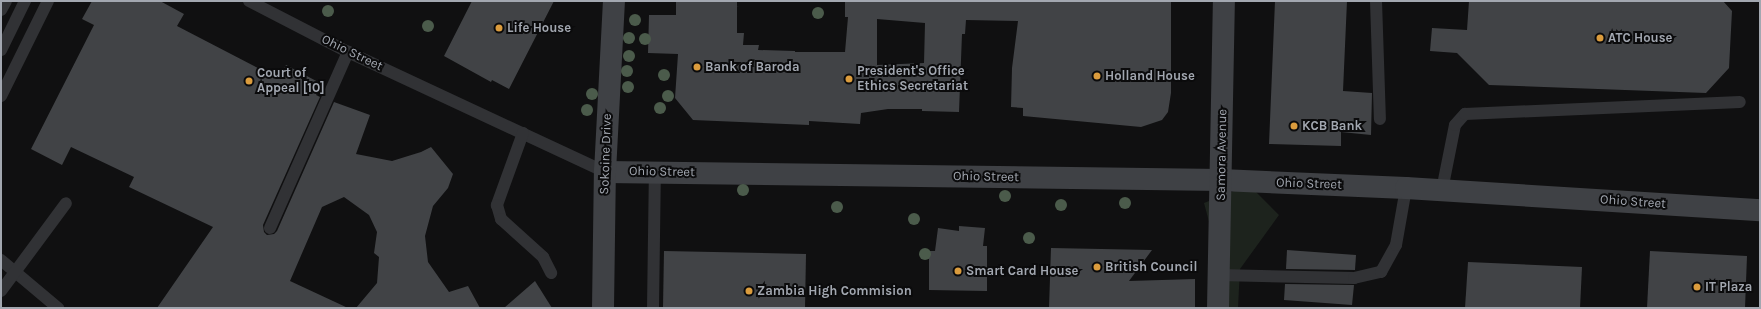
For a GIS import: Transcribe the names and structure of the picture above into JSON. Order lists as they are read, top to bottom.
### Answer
{
  "streets": {
    "street": ["Ohio Street", "Sokoine Drive", "Samora Avenue"]
  },
  "crossings": [
    ["Ohio Street", "Sokoine Drive"],
    ["Ohio Street", "Samora Avenue"]
  ],
  "places": [
    "Life House",
    "ATC House",
    "Bank of Baroda",
    "Holland House",
    "President's Office Ethics Secretariat",
    "Court of Appeal [10]",
    "KCB Bank",
    "British Council",
    "Smart Card House",
    "IT Plaza",
    "Zambia High Commision"
  ]
}
